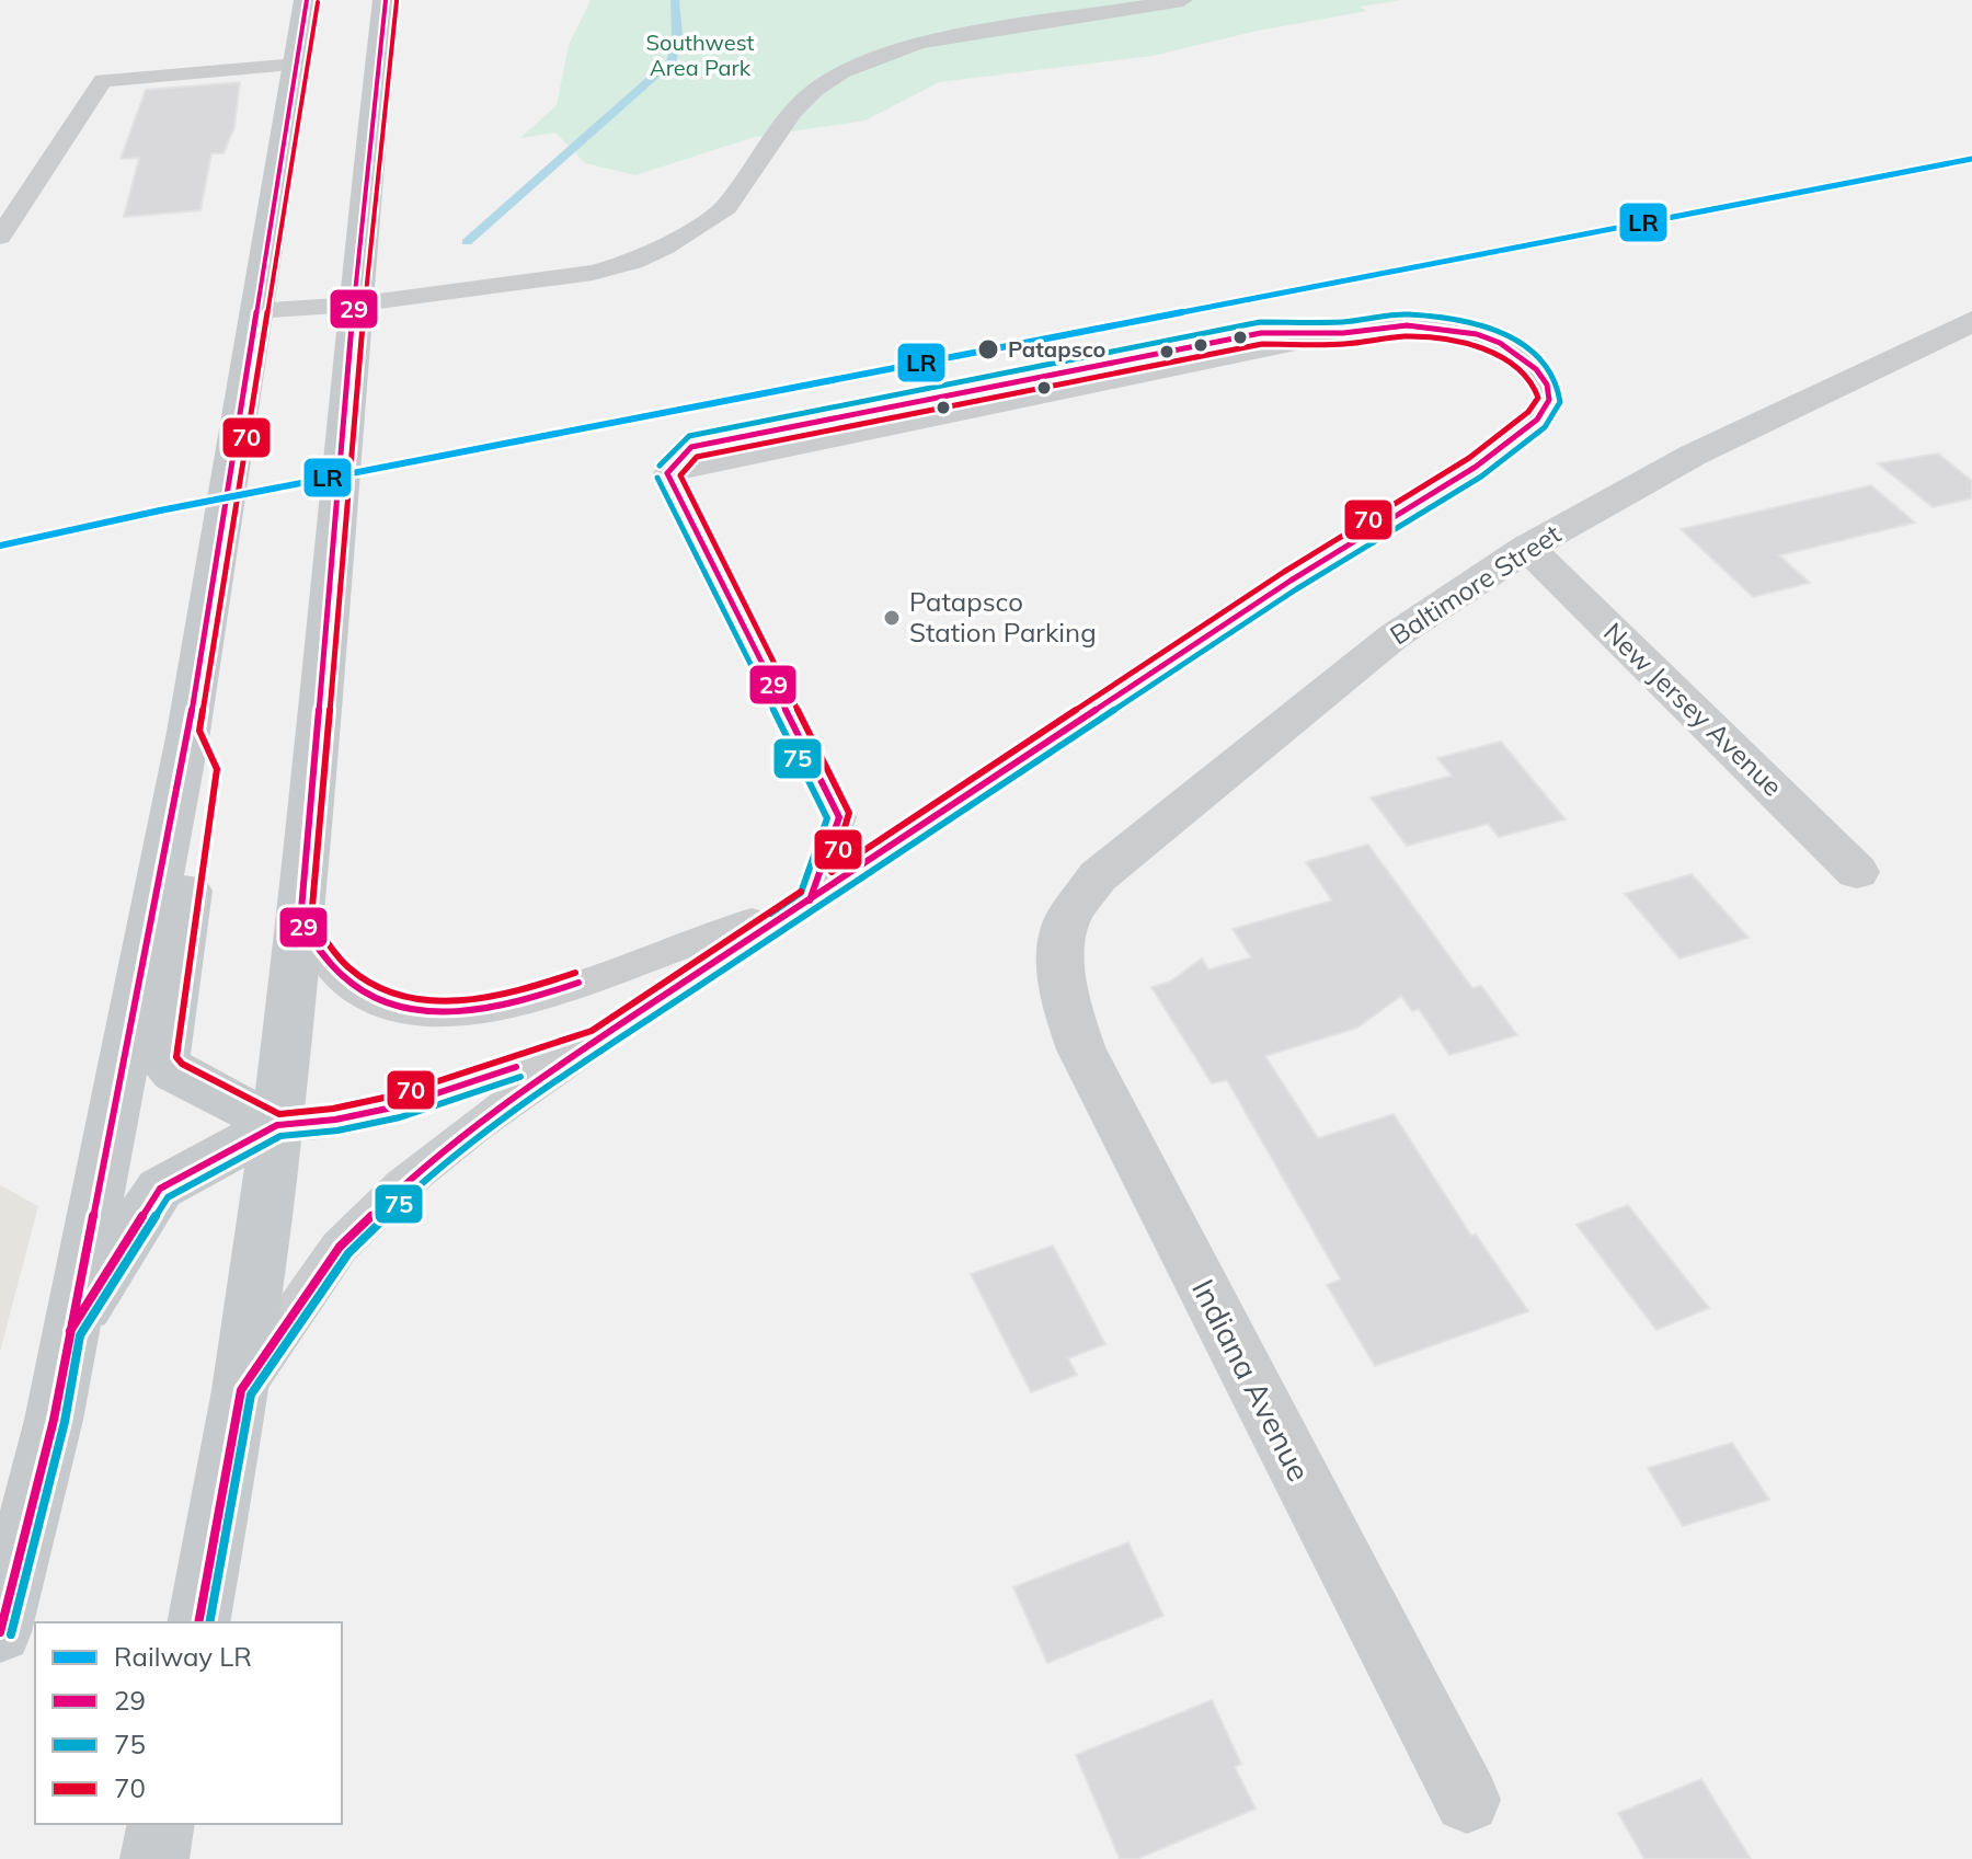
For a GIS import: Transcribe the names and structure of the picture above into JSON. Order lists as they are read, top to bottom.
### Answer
{
  "streets": {
    "street": ["Baltimore Street", "New Jersey Avenue", "Indiana Avenue"]
  },
  "crossings": [
    ["Baltimore Street", "New Jersey Avenue"],
    ["Baltimore Street", "Indiana Avenue"]
  ],
  "parks": ["Southwest Area Park"],
  "places": ["Patapsco", "Patapsco Station Parking"],
  "lines": [
    "transit line 29",
    "transit line 70",
    "rail line LR",
    "transit line 75"
  ],
  "legend": [
    "Railway LR",
    "29",
    "75",
    "70"
  ]
}
